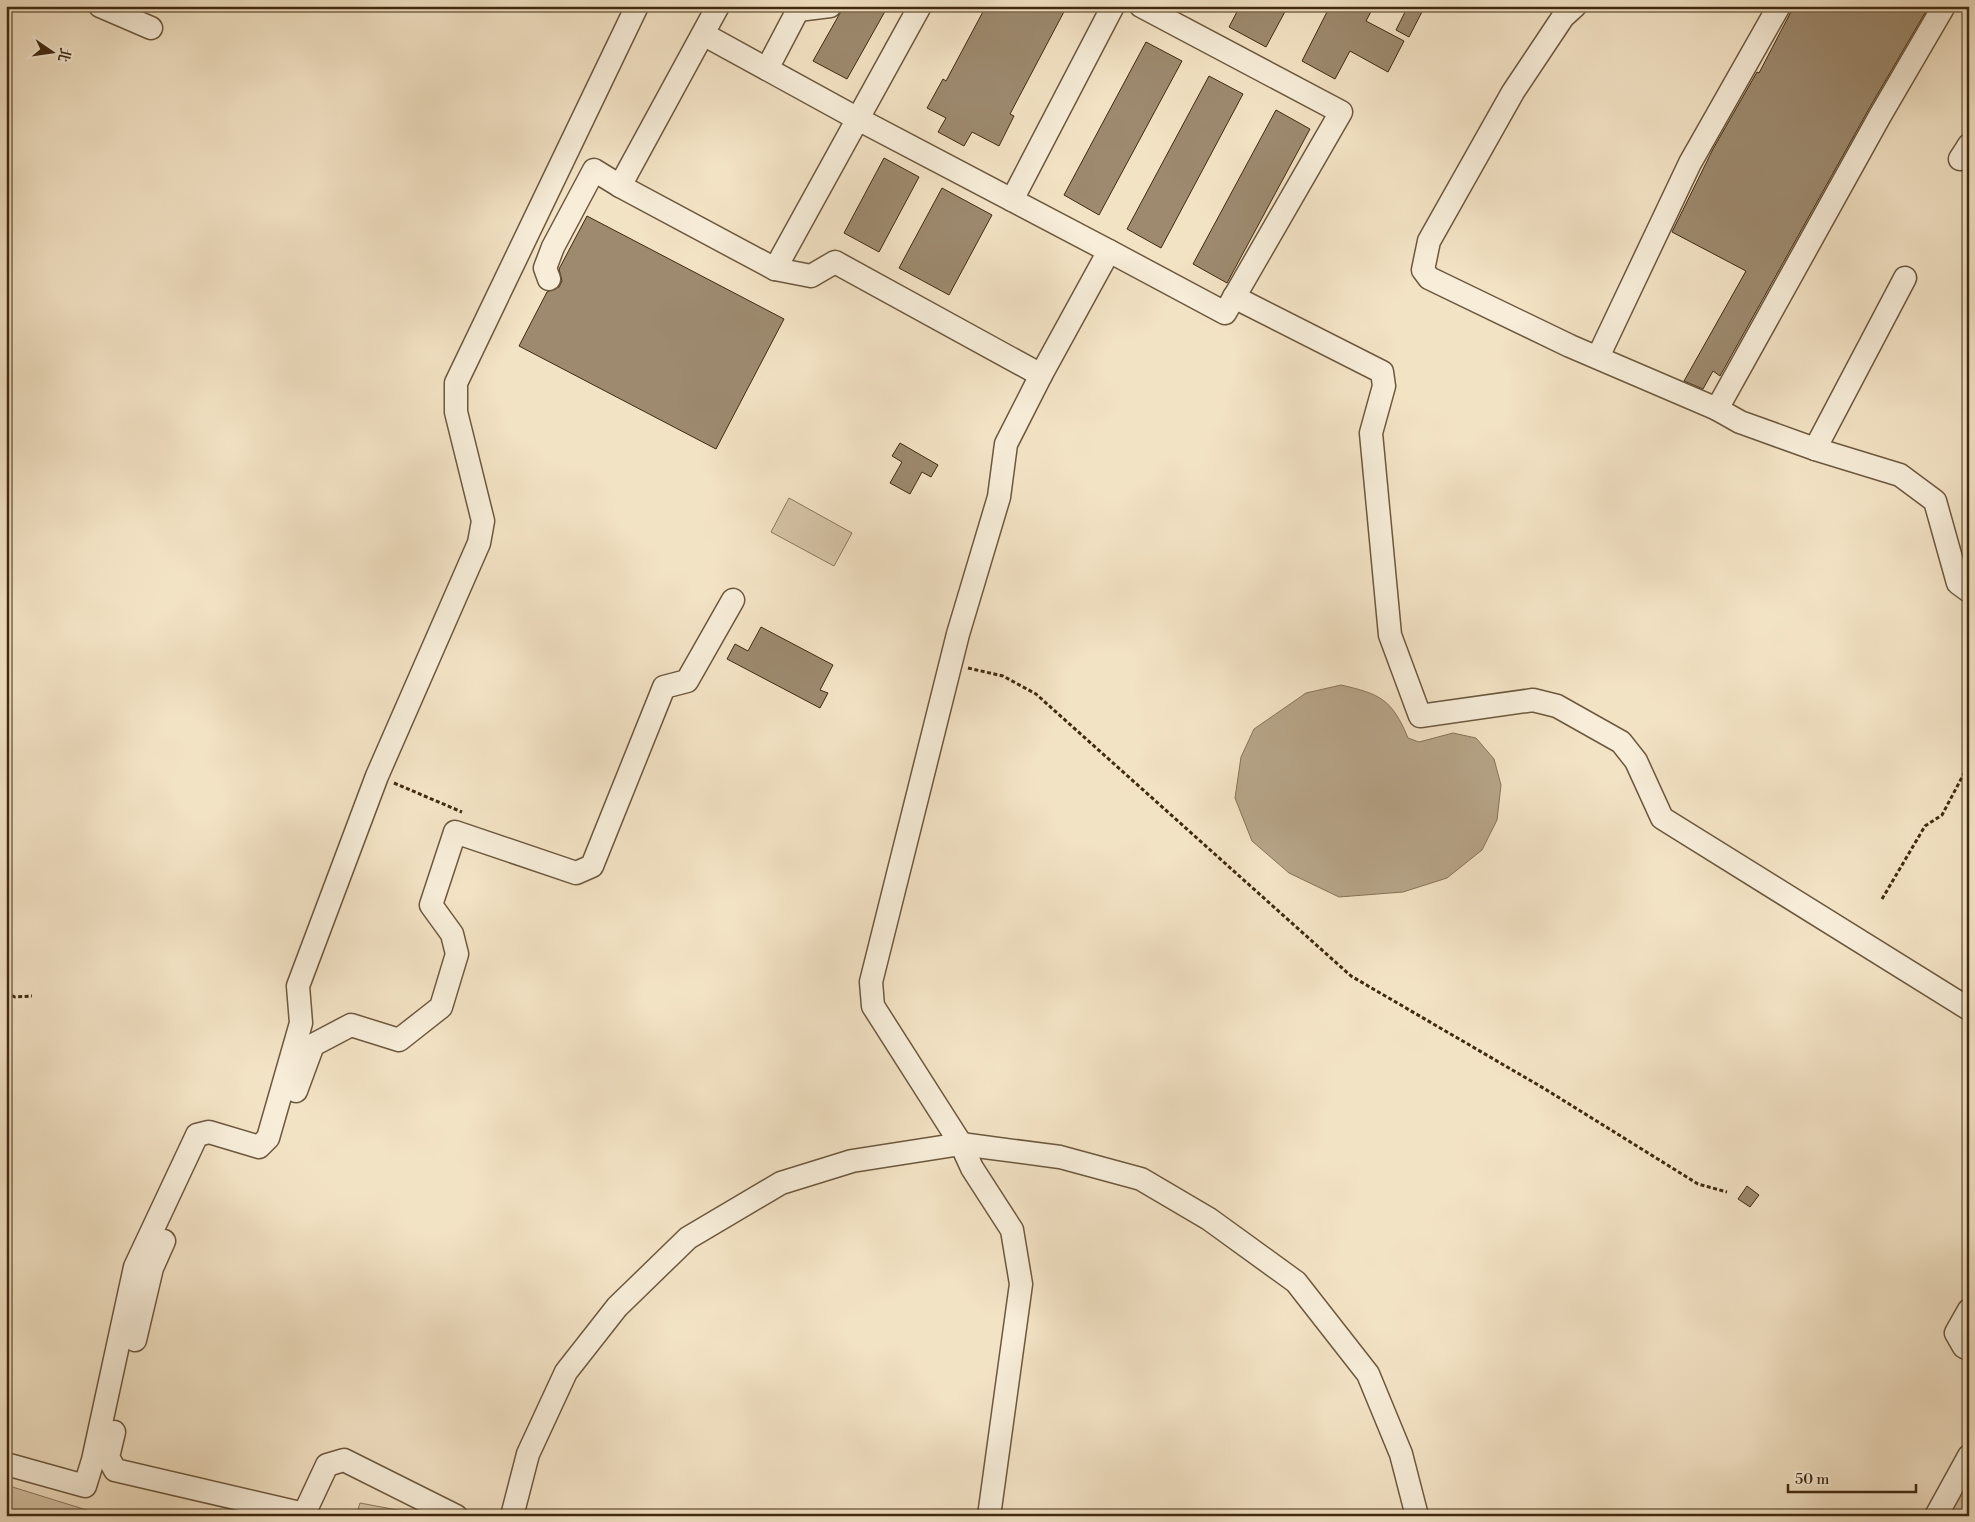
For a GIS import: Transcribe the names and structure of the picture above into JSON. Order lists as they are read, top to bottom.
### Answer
{
  "scale_bar": "50 m",
  "north": "right"
}
